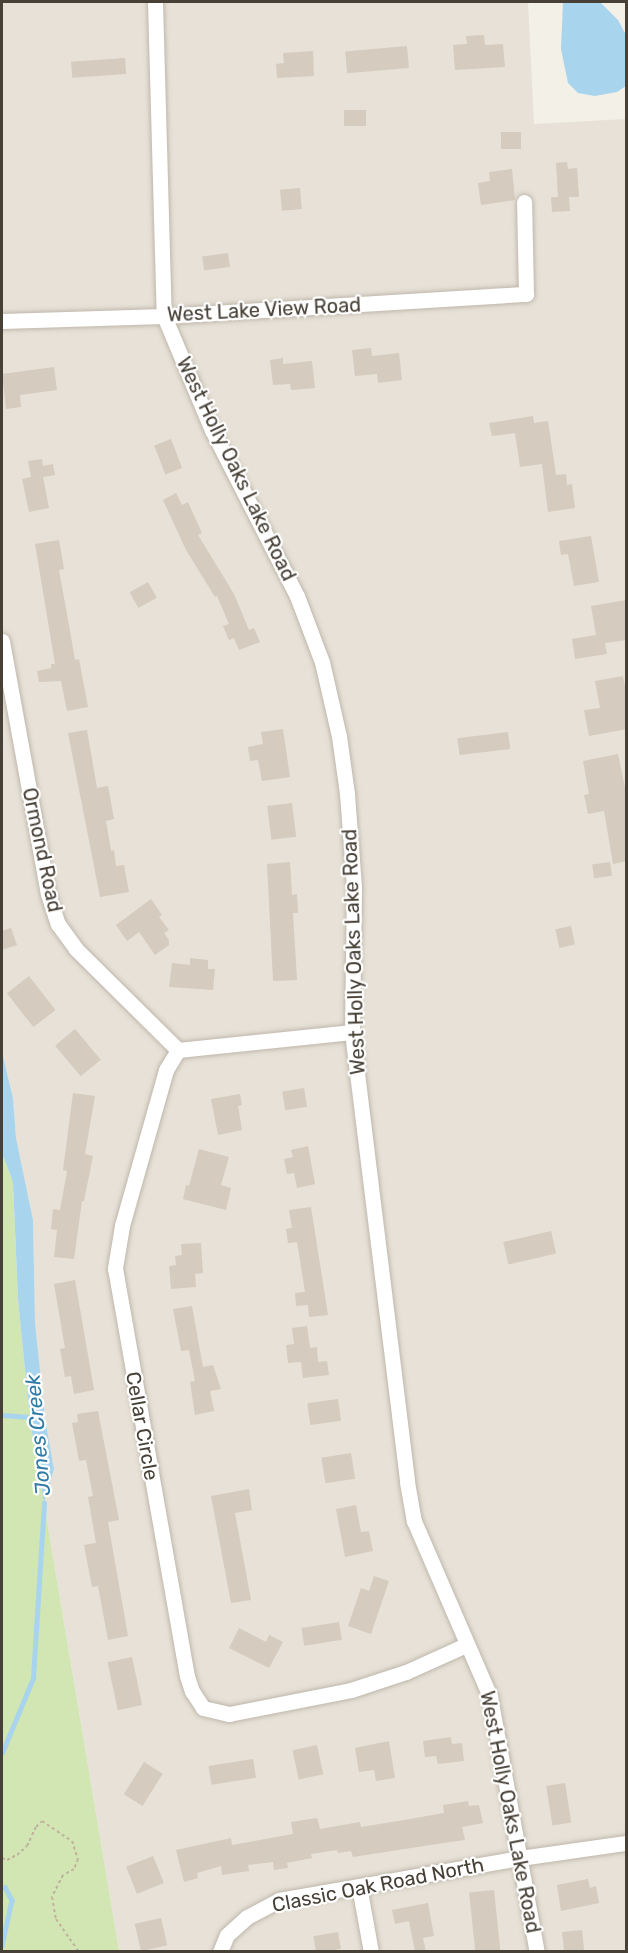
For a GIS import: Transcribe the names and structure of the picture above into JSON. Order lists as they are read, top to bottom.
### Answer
{
  "streets": {
    "street": [
      "West Lake View Road",
      "West Holly Oaks Lake Road",
      "Ormond Road",
      "Cellar Circle",
      "Classic Oak Road North"
    ]
  },
  "crossings": [
    ["West Lake View Road", "West Holly Oaks Lake Road"],
    ["West Holly Oaks Lake Road", "Cellar Circle"],
    ["West Holly Oaks Lake Road", "Classic Oak Road North"],
    ["Ormond Road", "Cellar Circle"]
  ],
  "water": ["Jones Creek"]
}
